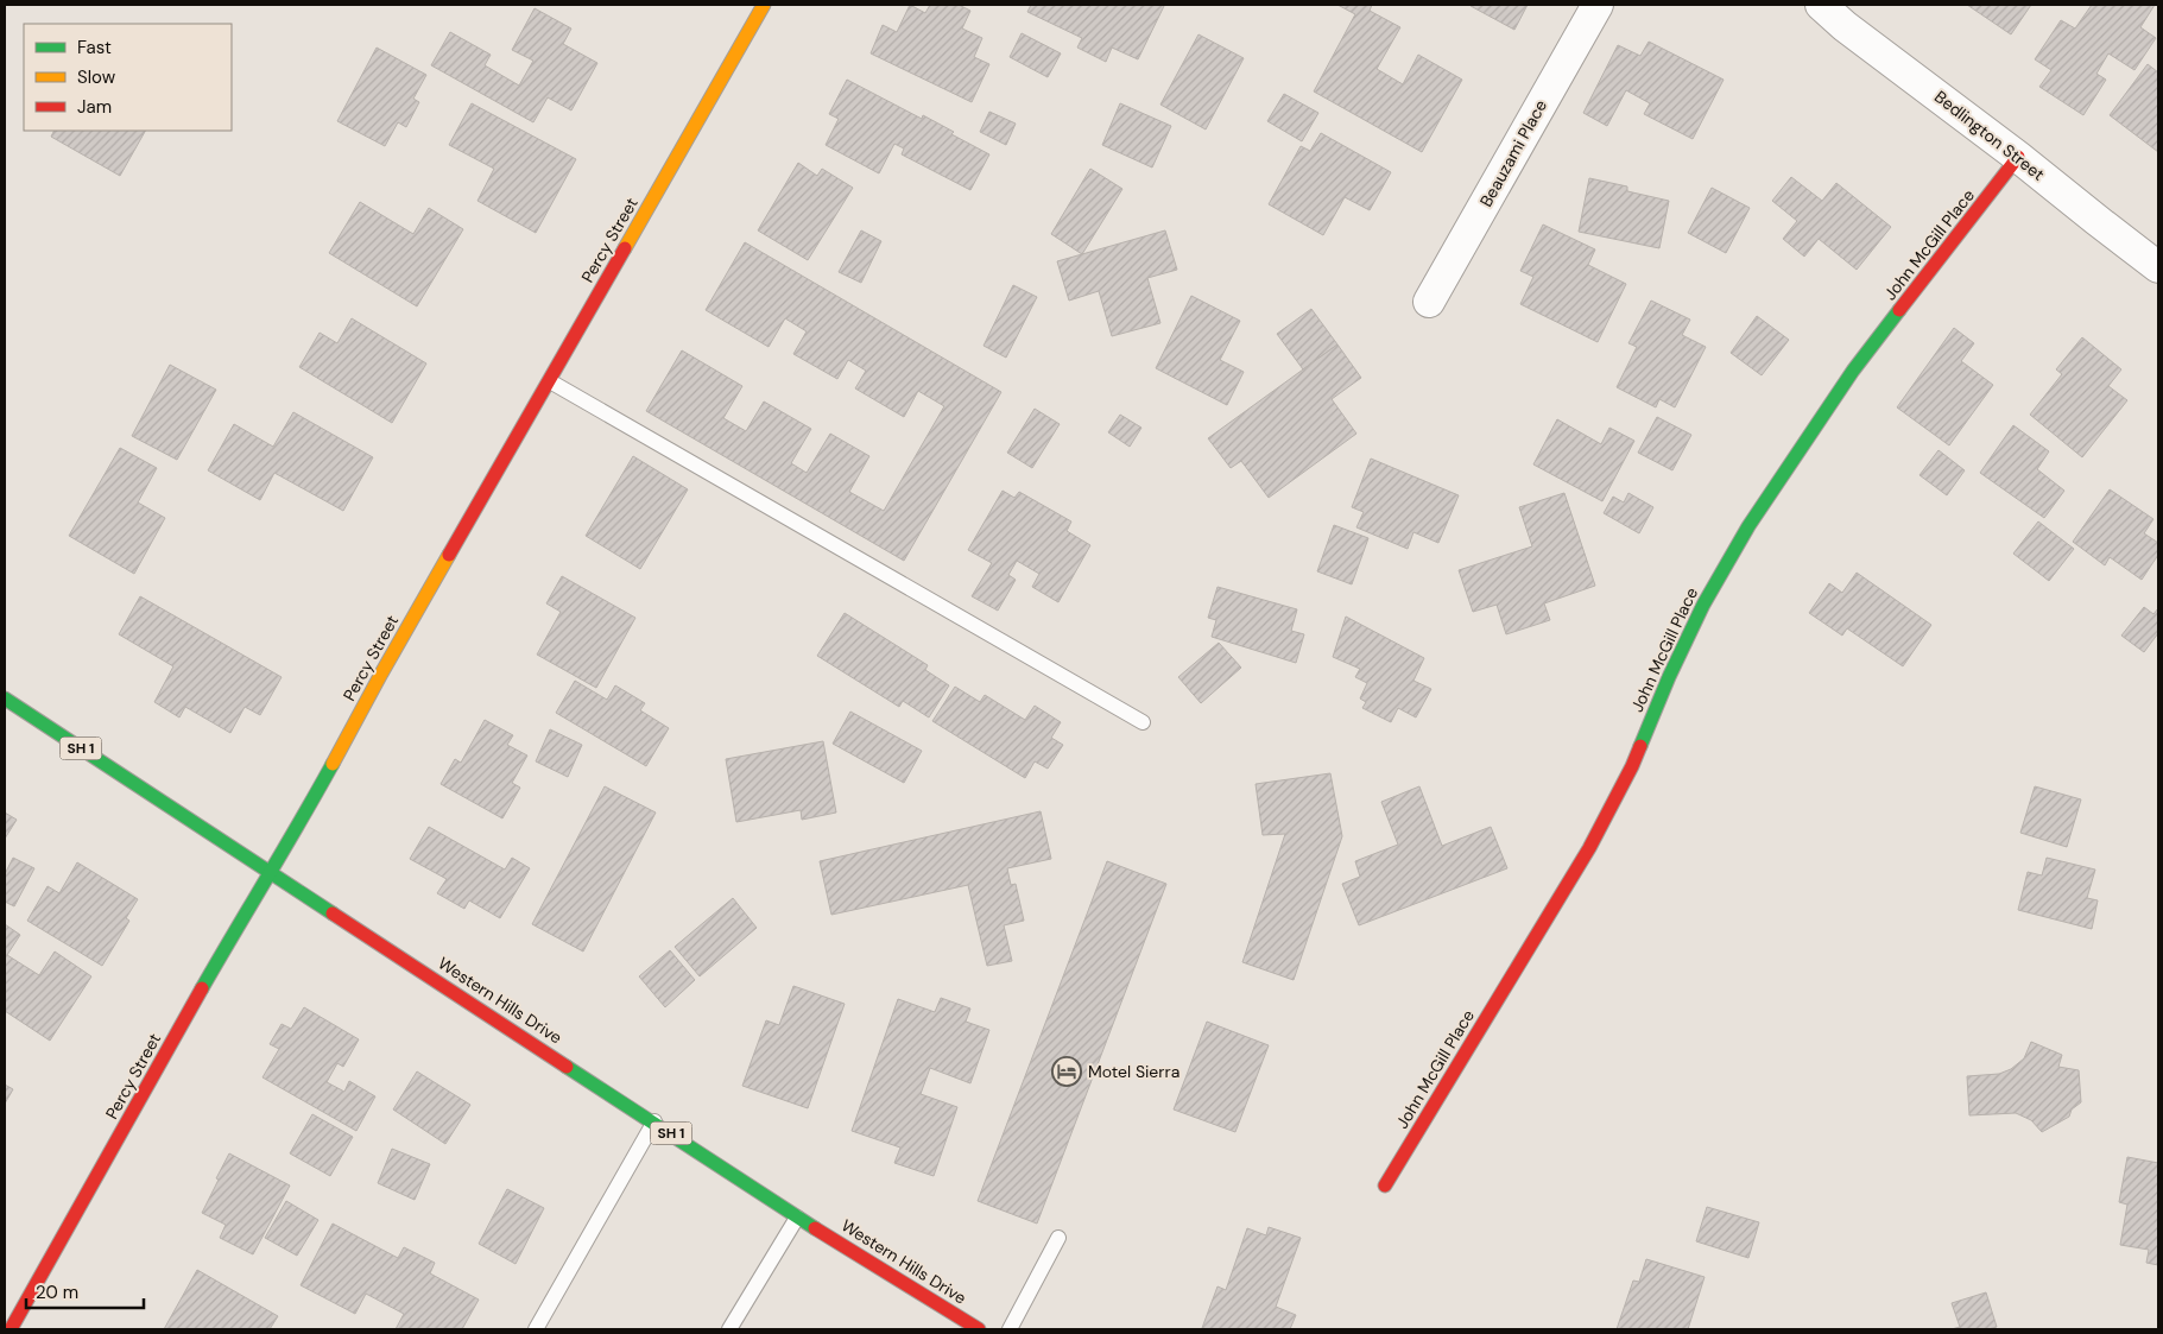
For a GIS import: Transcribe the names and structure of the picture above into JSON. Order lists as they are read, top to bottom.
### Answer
{
  "streets": {
    "main road": [
      "Percy Street",
      "John McGill Place",
      "SH 1",
      "Western Hills Drive"
    ],
    "street": ["Bedlington Street", "Beauzami Place"]
  },
  "crossings": [
    ["Bedlington Street", "John McGill Place"],
    ["Percy Street", "Western Hills Drive"]
  ],
  "places": {
    "hotel": ["Motel Sierra"]
  },
  "legend": ["Fast", "Slow", "Jam"],
  "scale_bar": "20 m"
}
